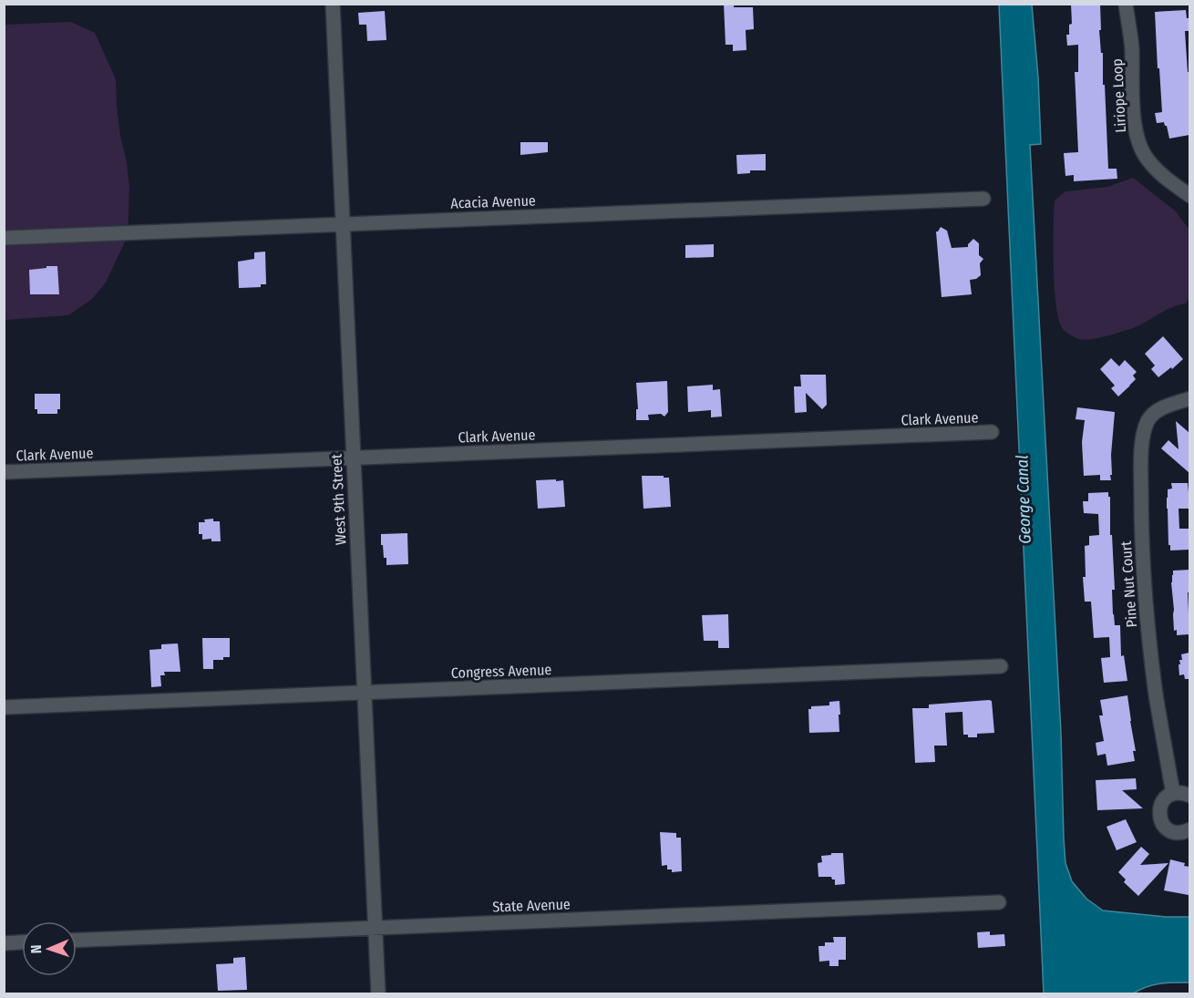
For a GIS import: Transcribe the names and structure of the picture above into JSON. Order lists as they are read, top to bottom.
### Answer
{
  "streets": {
    "street": [
      "Liriope Loop",
      "Acacia Avenue",
      "Clark Avenue",
      "West 9th Street",
      "Pine Nut Court",
      "Congress Avenue",
      "State Avenue"
    ]
  },
  "crossings": [
    ["Acacia Avenue", "West 9th Street"],
    ["Clark Avenue", "West 9th Street"],
    ["West 9th Street", "Congress Avenue"],
    ["West 9th Street", "State Avenue"]
  ],
  "water": ["George Canal"],
  "north": "left"
}
